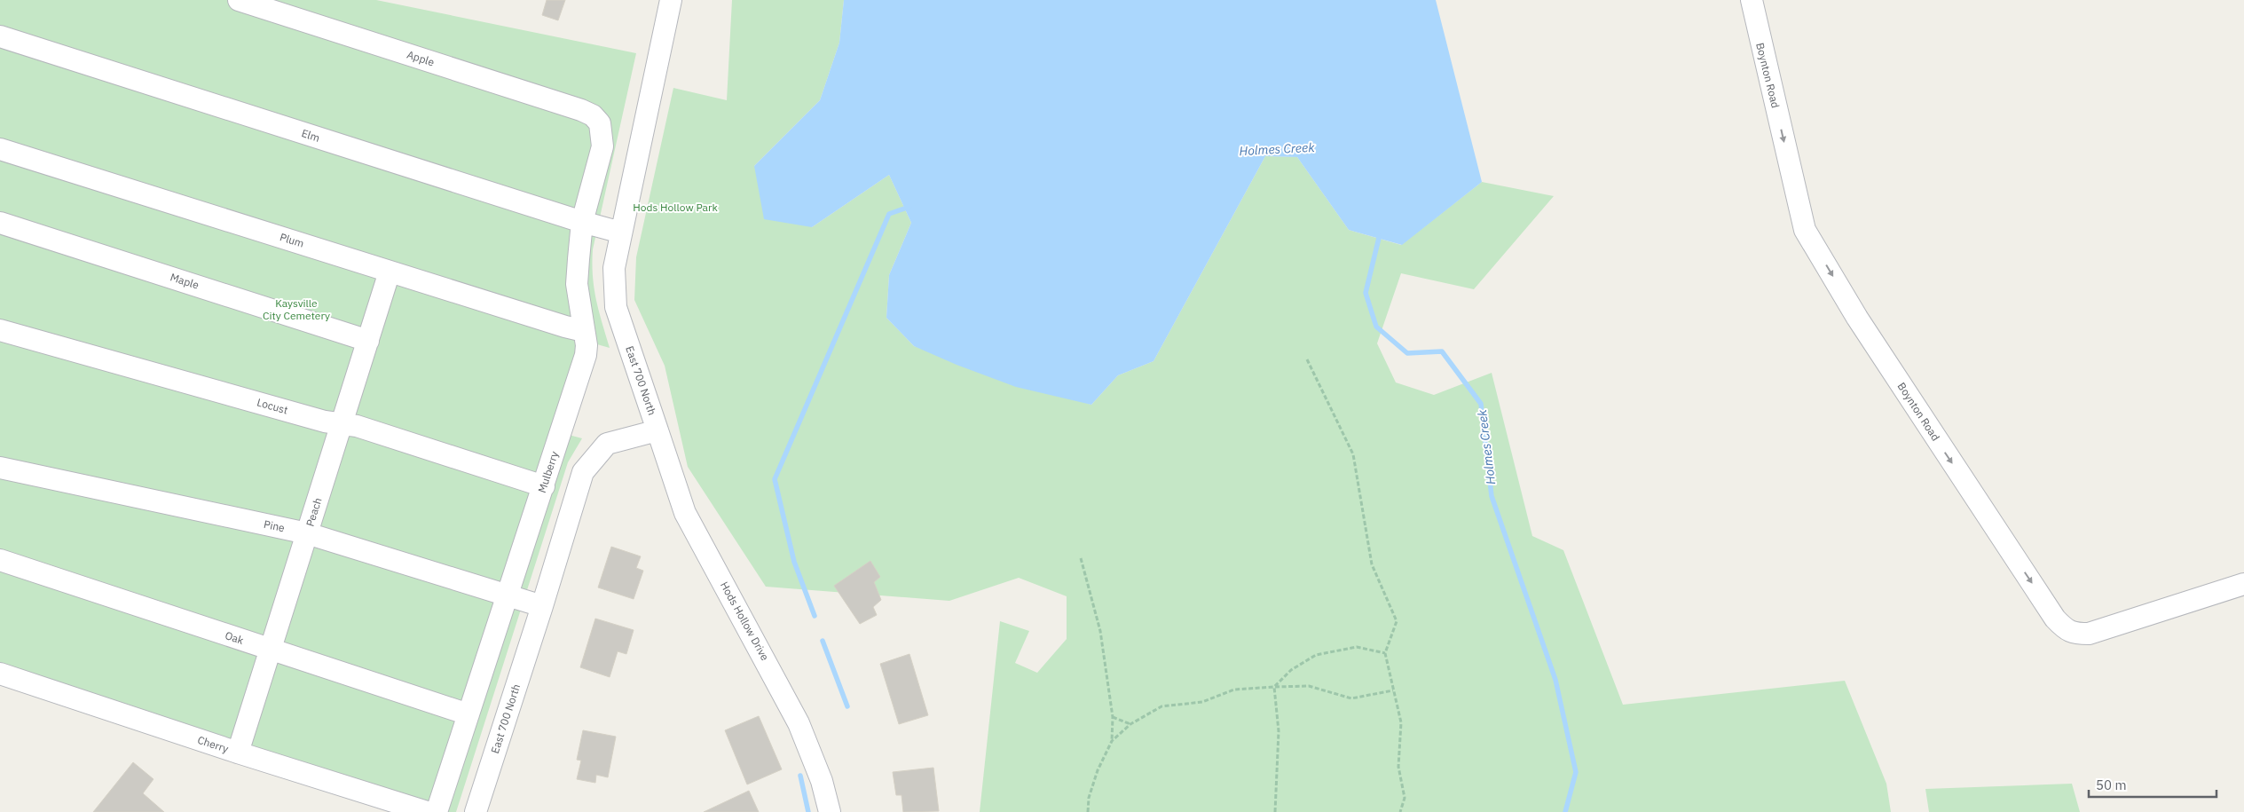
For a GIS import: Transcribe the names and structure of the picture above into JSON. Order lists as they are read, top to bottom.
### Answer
{
  "streets": {
    "street": [
      "Apple",
      "Boynton Road",
      "Elm",
      "Plum",
      "Maple",
      "East 700 North",
      "Locust",
      "Mulberry",
      "Peach",
      "Pine",
      "Hods Hollow Drive",
      "Oak",
      "Cherry"
    ]
  },
  "crossings": [
    ["Apple", "Mulberry"],
    ["Elm", "East 700 North"],
    ["Elm", "Mulberry"],
    ["Plum", "Mulberry"],
    ["Plum", "Peach"],
    ["Maple", "Peach"],
    ["East 700 North", "Pine"],
    ["East 700 North", "Hods Hollow Drive"],
    ["Locust", "Mulberry"],
    ["Locust", "Peach"],
    ["Mulberry", "Pine"],
    ["Mulberry", "Oak"],
    ["Peach", "Pine"],
    ["Peach", "Oak"],
    ["Peach", "Cherry"]
  ],
  "one_way": ["Boynton Road"],
  "water": ["Holmes Creek"],
  "parks": ["Hods Hollow Park", "Kaysville City Cemetery"],
  "scale_bar": "50 m"
}
